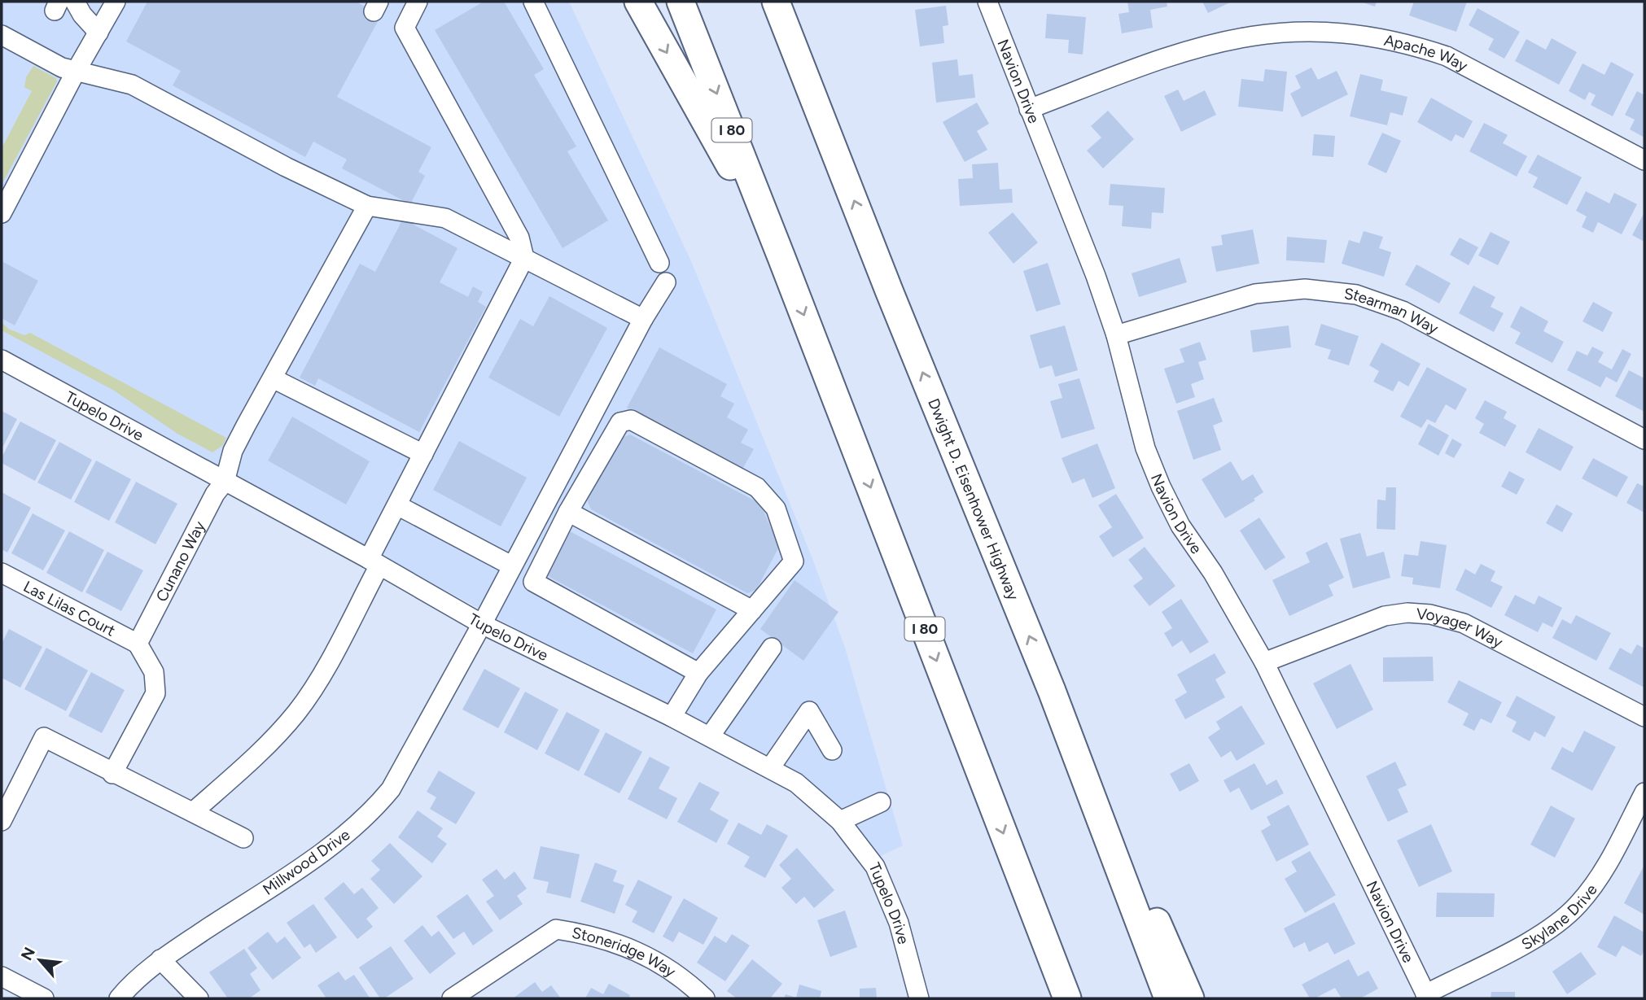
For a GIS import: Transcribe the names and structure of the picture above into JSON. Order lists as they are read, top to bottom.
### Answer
{
  "streets": {
    "highway": ["I 80", "Dwight D. Eisenhower Highway"],
    "street": [
      "Apache Way",
      "Navion Drive",
      "Stearman Way",
      "Tupelo Drive",
      "Cunano Way",
      "Las Lilas Court",
      "Voyager Way",
      "Millwood Drive",
      "Skylane Drive",
      "Stoneridge Way"
    ]
  },
  "crossings": [
    ["Apache Way", "Navion Drive"],
    ["Navion Drive", "Stearman Way"],
    ["Navion Drive", "Voyager Way"],
    ["Navion Drive", "Skylane Drive"],
    ["Tupelo Drive", "Cunano Way"],
    ["Tupelo Drive", "Millwood Drive"],
    ["Cunano Way", "Las Lilas Court"]
  ],
  "north": "top left"
}
